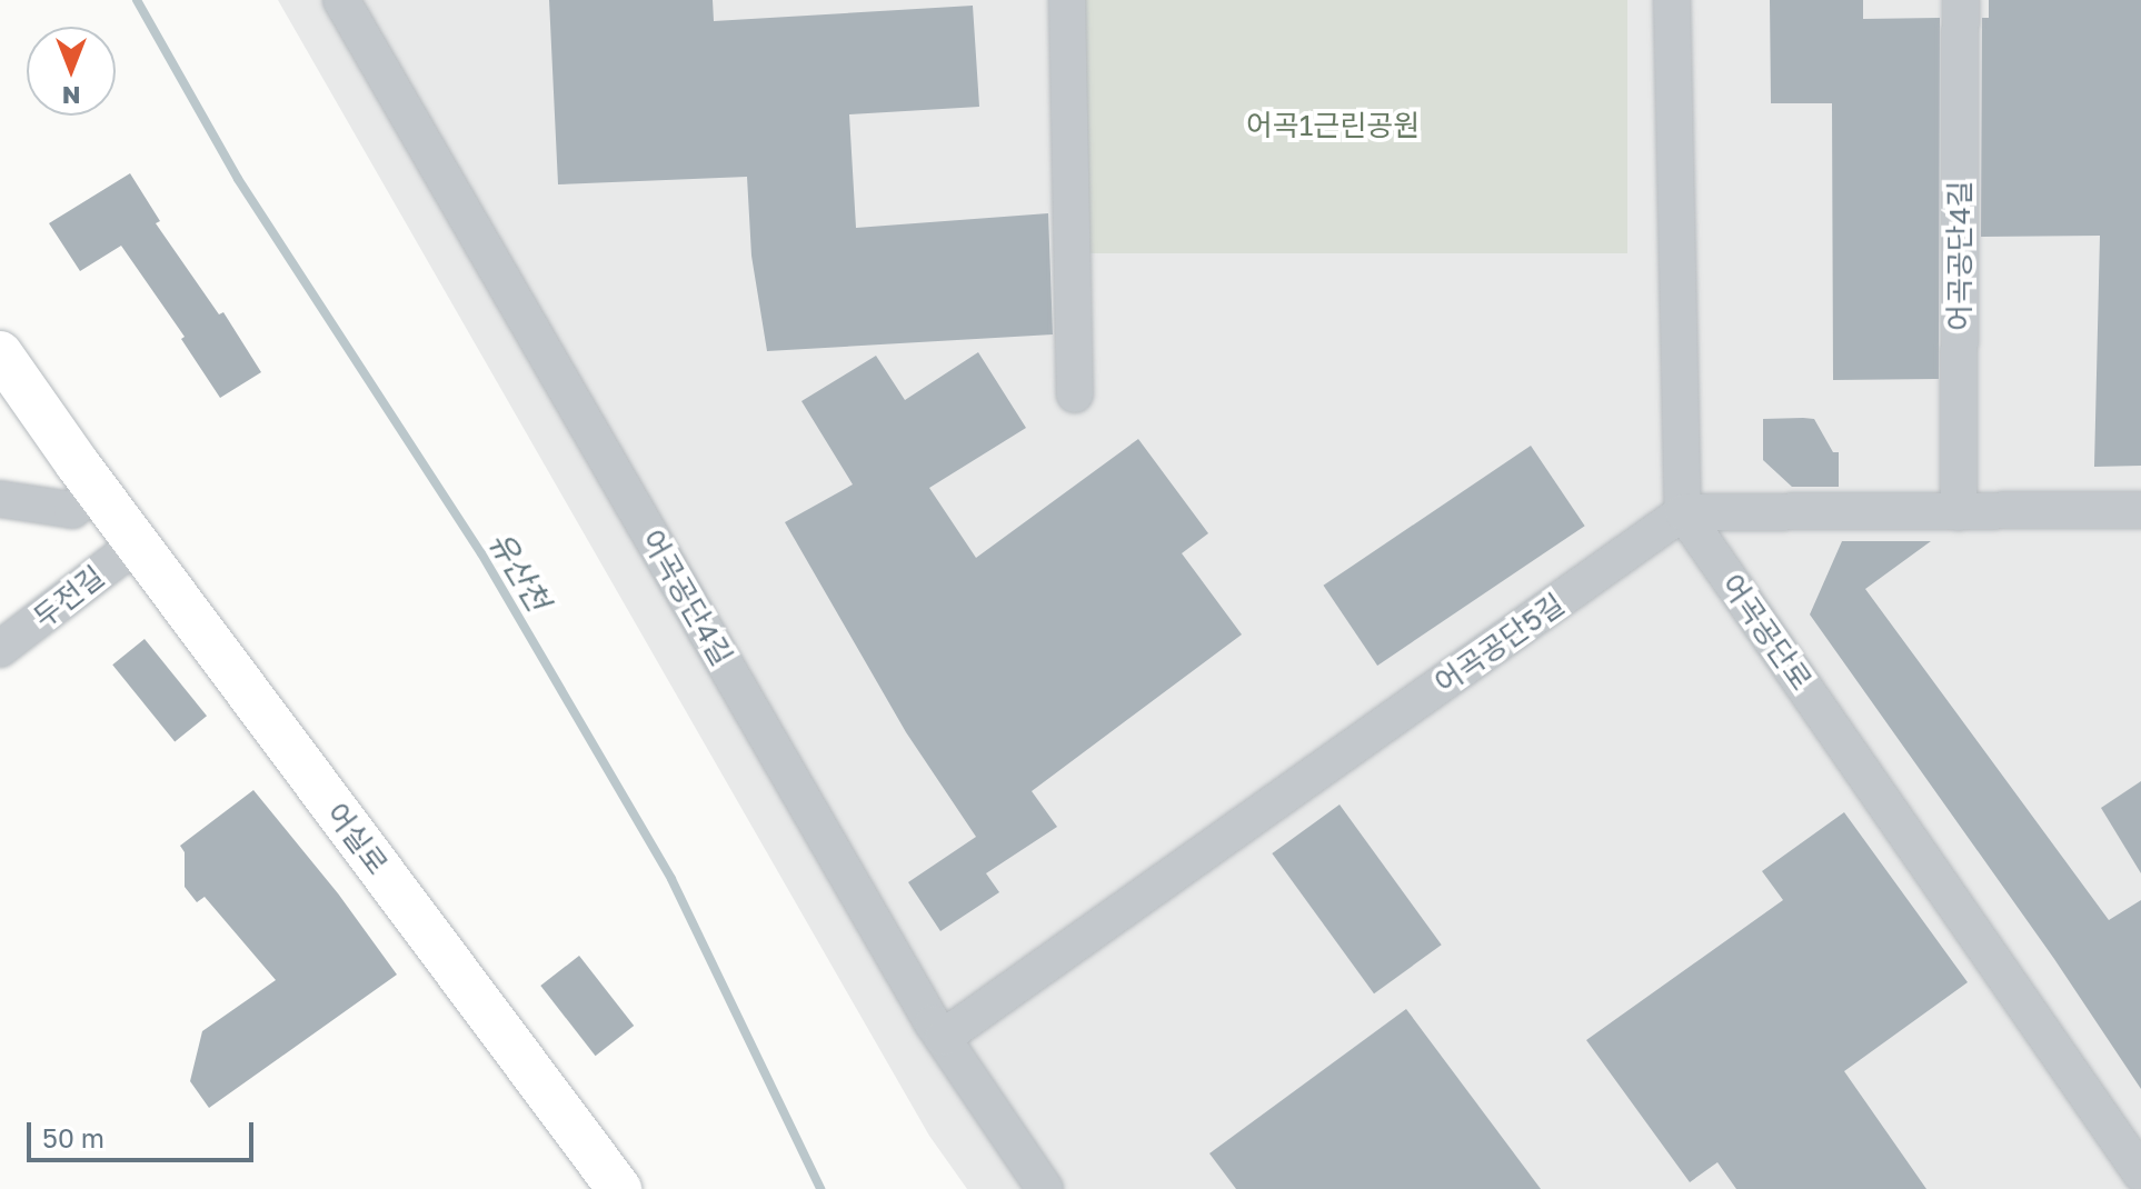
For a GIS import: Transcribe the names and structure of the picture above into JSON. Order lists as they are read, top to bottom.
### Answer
{
  "streets": {
    "main road": ["어실로"],
    "street": [
      "어곡공단4길",
      "두전길",
      "어곡공단로",
      "어곡공단5길"
    ]
  },
  "crossings": [
    ["어곡공단4길", "어곡공단5길"],
    ["두전길", "어실로"],
    ["어곡공단로", "어곡공단5길"]
  ],
  "water": ["유산천"],
  "parks": ["어곡1근린공원"],
  "scale_bar": "50 m",
  "north": "bottom"
}
